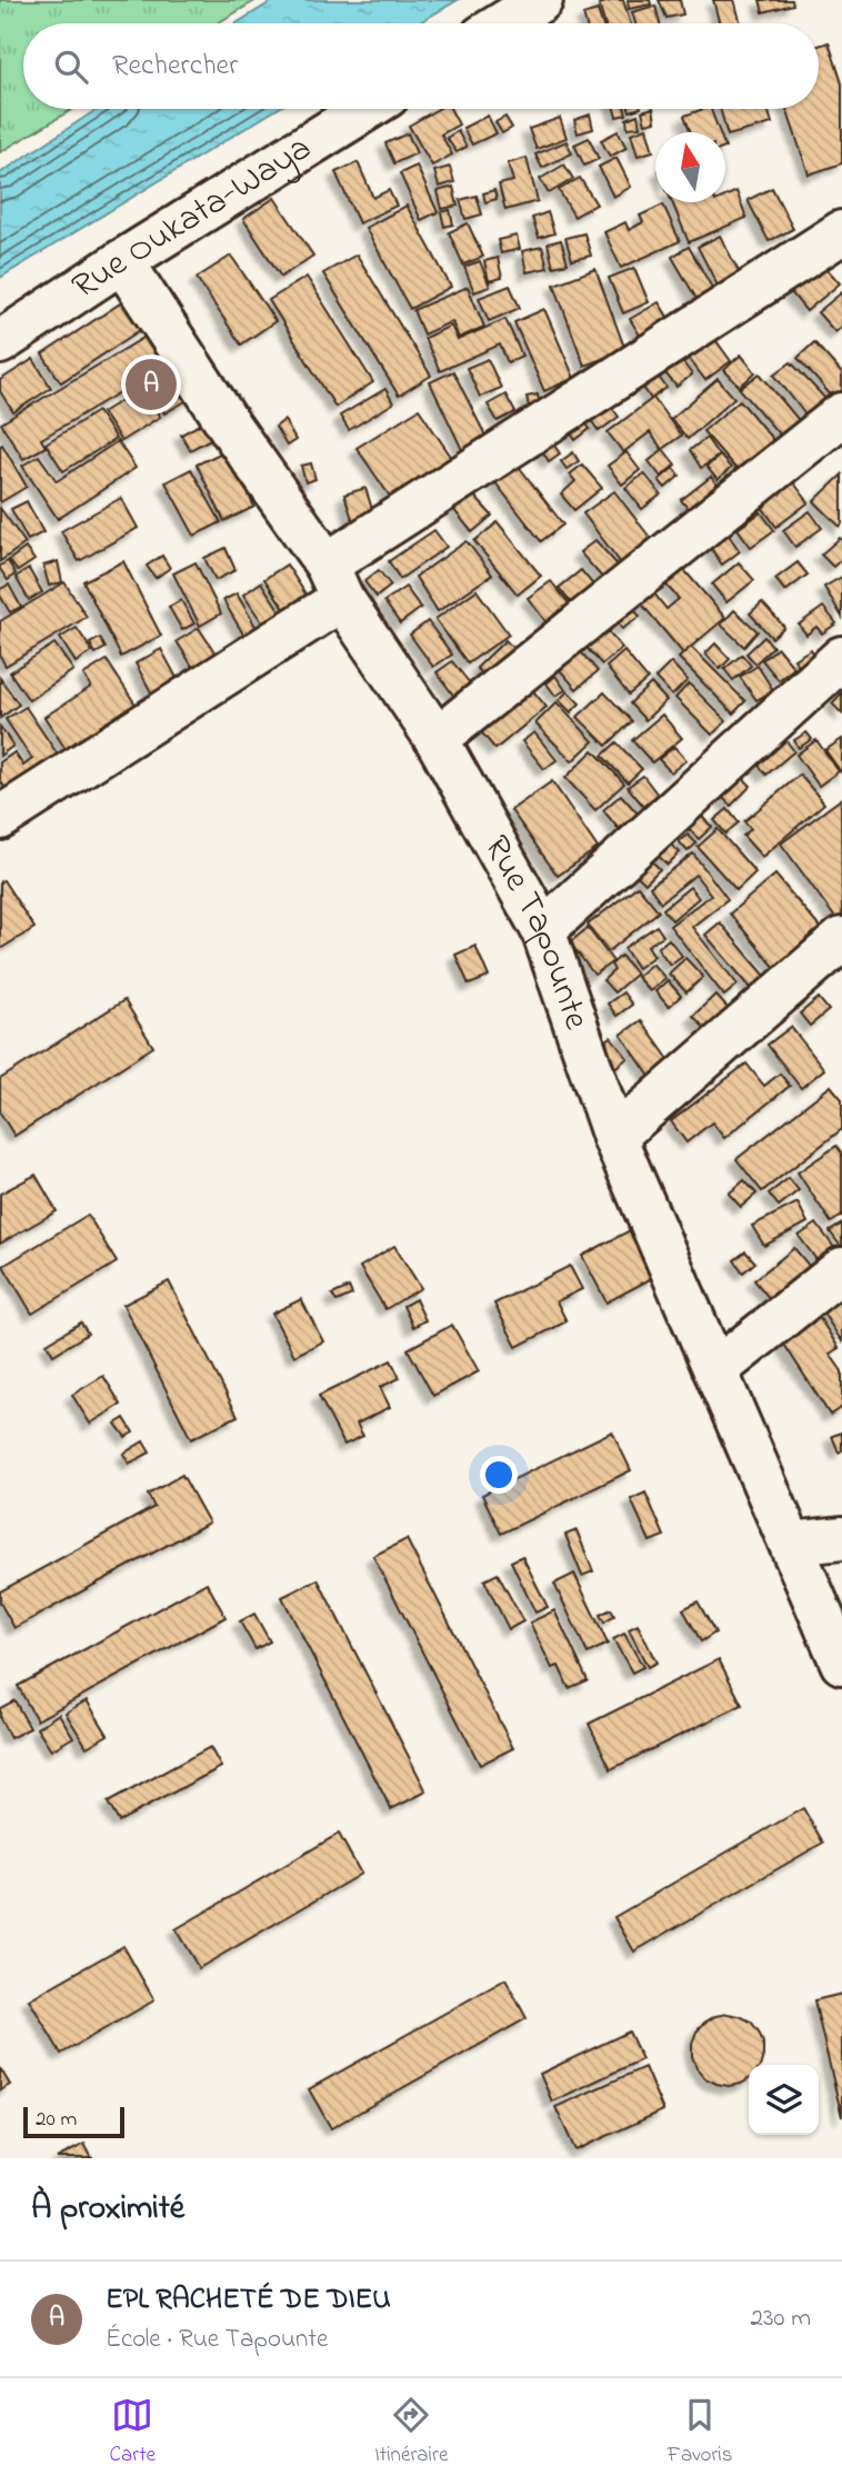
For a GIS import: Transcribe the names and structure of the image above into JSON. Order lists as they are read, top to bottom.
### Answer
{
  "streets": {
    "street": ["Rue Oukata-Waya", "Rue Tapounte"]
  },
  "crossings": [
    ["Rue Oukata-Waya", "Rue Tapounte"]
  ],
  "scale_bar": "20 m",
  "north": "top",
  "page": {
    "search": "Rechercher",
    "pins": "A",
    "scale": "20 m",
    "heading": "À proximité",
    "list": [
      {
        "mark": "A",
        "name": "EPL RACHETÉ DE DIEU",
        "note": "École · Rue Tapounte",
        "value": "230 m"
      }
    ],
    "nav": ["Carte", "Itinéraire", "Favoris"]
  }
}
